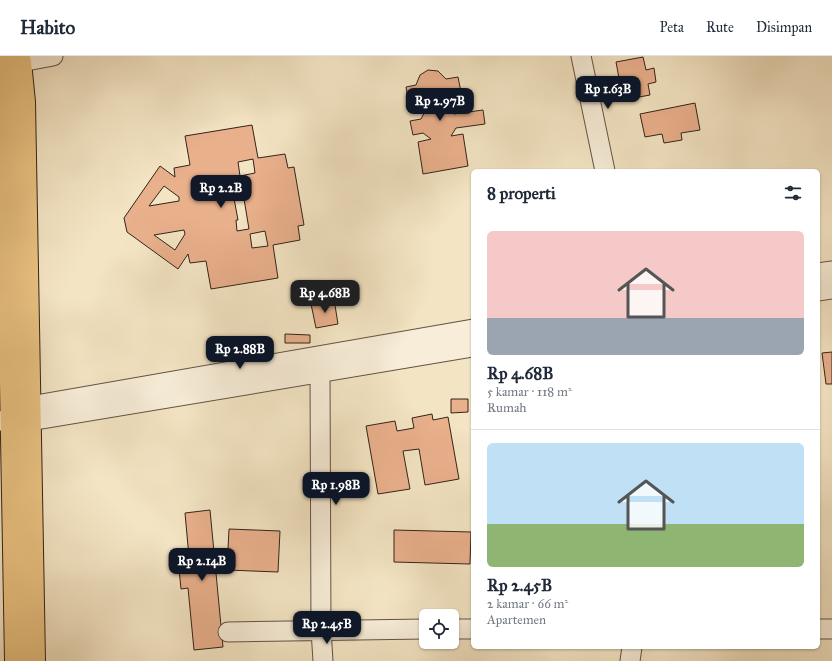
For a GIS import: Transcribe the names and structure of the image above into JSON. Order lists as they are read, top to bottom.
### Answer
{
  "page": {
    "header": "Habito",
    "nav": ["Peta", "Rute", "Disimpan"],
    "price": [
      "Rp 1.63B",
      "Rp 2.97B",
      "Rp 2.2B",
      "Rp 4.68B",
      "Rp 2.88B",
      "Rp 1.98B",
      "Rp 2.14B",
      "Rp 2.45B"
    ],
    "heading": "8 properti",
    "list": [
      {
        "name": "Rp 4.68B",
        "note": "5 kamar · 118 m² · Rumah"
      },
      {
        "name": "Rp 2.45B",
        "note": "2 kamar · 66 m² · Apartemen"
      }
    ]
  }
}
